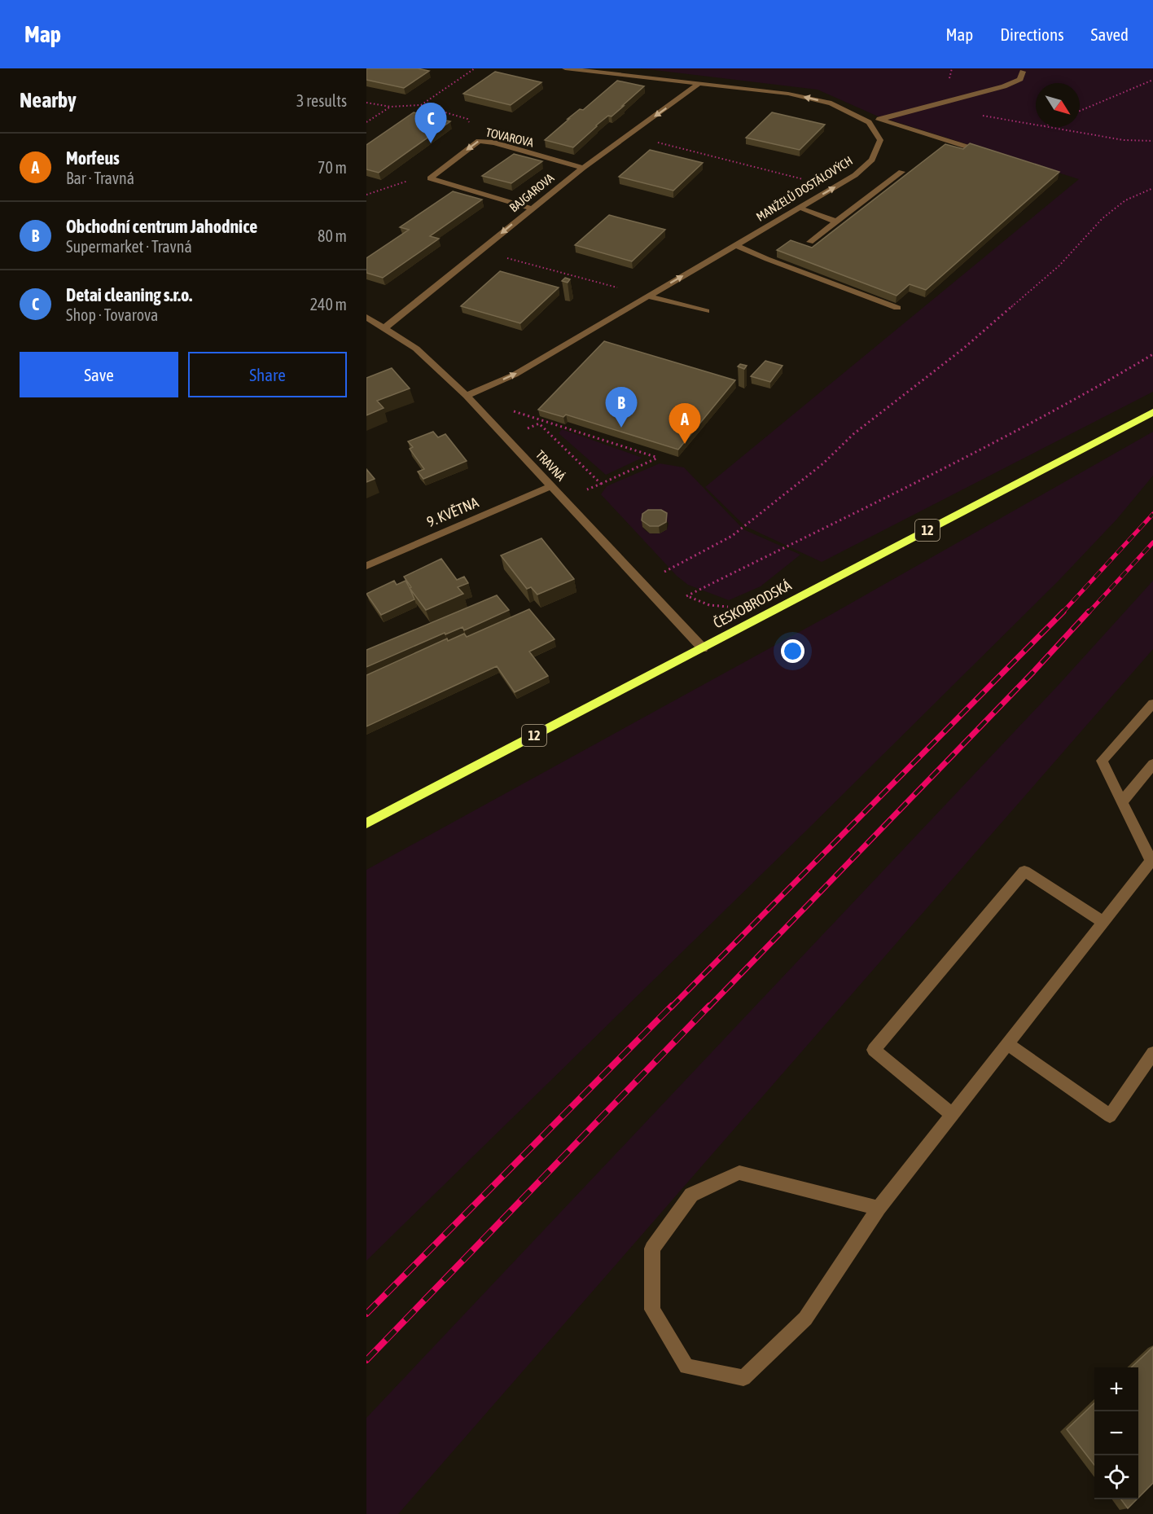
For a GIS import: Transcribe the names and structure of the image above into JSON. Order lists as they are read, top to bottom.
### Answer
{
  "streets": {
    "main road": ["12", "ČESKOBRODSKÁ"],
    "street": [
      "TOVAROVA",
      "MANŽELŮ DOSTÁLOVÝCH",
      "BAJGAROVA",
      "TRAVNÁ",
      "9. KVĚTNA"
    ]
  },
  "crossings": [
    ["TOVAROVA", "BAJGAROVA"],
    ["MANŽELŮ DOSTÁLOVÝCH", "TRAVNÁ"],
    ["BAJGAROVA", "TRAVNÁ"],
    ["TRAVNÁ", "9. KVĚTNA"],
    ["TRAVNÁ", "ČESKOBRODSKÁ"]
  ],
  "one_way": ["TOVAROVA", "MANŽELŮ DOSTÁLOVÝCH", "BAJGAROVA"],
  "north": "bottom right",
  "page": {
    "header": "Map",
    "nav": ["Map", "Directions", "Saved"],
    "heading": ["Nearby", "3 results"],
    "pins": ["C", "B", "A"],
    "list": [
      {
        "mark": "A",
        "name": "Morfeus",
        "note": "Bar · Travná",
        "value": "70 m"
      },
      {
        "mark": "B",
        "name": "Obchodní centrum Jahodnice",
        "note": "Supermarket · Travná",
        "value": "80 m"
      },
      {
        "mark": "C",
        "name": "Detai cleaning s.r.o.",
        "note": "Shop · Tovarova",
        "value": "240 m"
      }
    ],
    "buttons": ["Save", "Share"],
    "map_buttons": ["+", "−"]
  }
}
